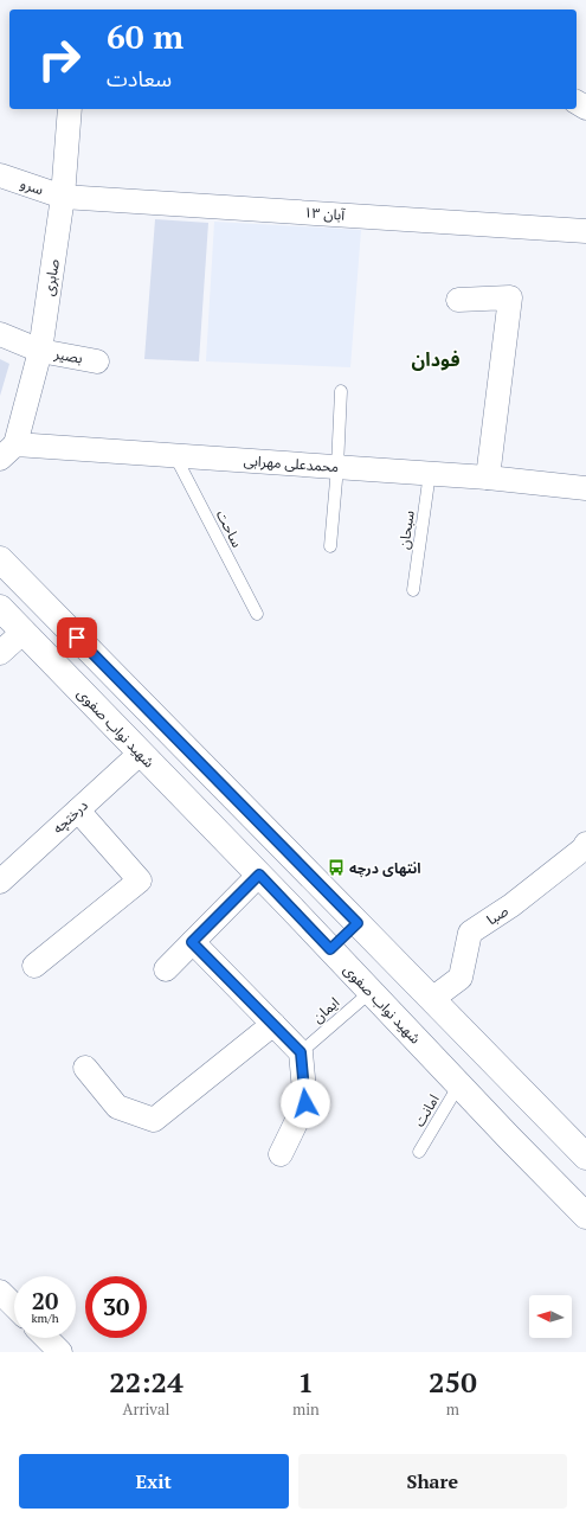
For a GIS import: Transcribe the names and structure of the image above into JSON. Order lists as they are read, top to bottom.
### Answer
{
  "streets": {
    "main road": ["شهید نواب صفوی"],
    "street": [
      "سرو",
      "۱۳ آبان",
      "صابری",
      "بصیر",
      "محمدعلی مهرابی",
      "درختچه",
      "صبا"
    ],
    "lane": [
      "ساحت",
      "سبحان",
      "ایمان",
      "امانت"
    ]
  },
  "crossings": [
    ["سرو", "۱۳ آبان"],
    ["سرو", "صابری"],
    ["۱۳ آبان", "صابری"],
    ["صابری", "بصیر"],
    ["صابری", "محمدعلی مهرابی"],
    ["محمدعلی مهرابی", "ساحت"],
    ["محمدعلی مهرابی", "سبحان"],
    ["شهید نواب صفوی", "درختچه"],
    ["شهید نواب صفوی", "ایمان"],
    ["شهید نواب صفوی", "امانت"]
  ],
  "districts": ["فودان"],
  "places": {
    "bus stop": ["انتهای درچه"]
  },
  "north": "left",
  "page": {
    "turn": ["60 m", "سعادت"],
    "speed": "20 km/h",
    "limit": "30",
    "eta": [
      "22:24",
      "Arrival",
      "1",
      "min",
      "250",
      "m"
    ],
    "buttons": ["Exit", "Share"]
  }
}
